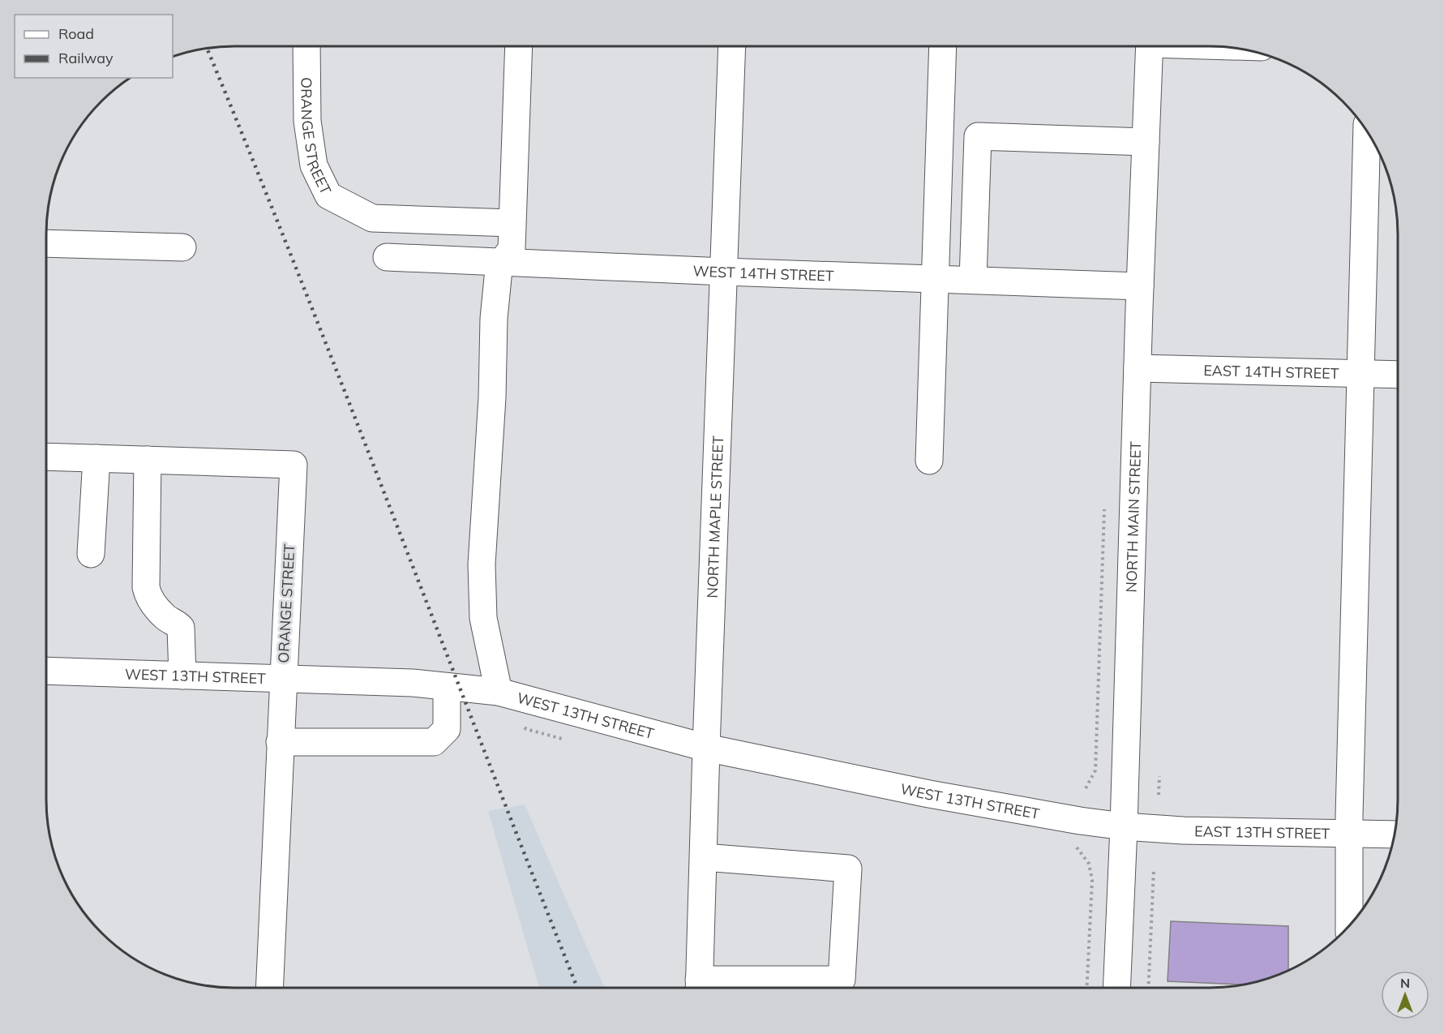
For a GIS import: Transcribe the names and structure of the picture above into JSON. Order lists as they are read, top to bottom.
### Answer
{
  "streets": {
    "street": [
      "ORANGE STREET",
      "WEST 14TH STREET",
      "EAST 14TH STREET",
      "NORTH MAPLE STREET",
      "NORTH MAIN STREET",
      "WEST 13TH STREET",
      "EAST 13TH STREET"
    ]
  },
  "crossings": [
    ["ORANGE STREET", "WEST 13TH STREET"],
    ["WEST 14TH STREET", "NORTH MAPLE STREET"],
    ["WEST 14TH STREET", "NORTH MAIN STREET"],
    ["EAST 14TH STREET", "NORTH MAIN STREET"],
    ["NORTH MAPLE STREET", "WEST 13TH STREET"],
    ["NORTH MAIN STREET", "WEST 13TH STREET"],
    ["NORTH MAIN STREET", "EAST 13TH STREET"],
    ["WEST 13TH STREET", "EAST 13TH STREET"]
  ],
  "legend": ["Road", "Railway"],
  "north": "top"
}
